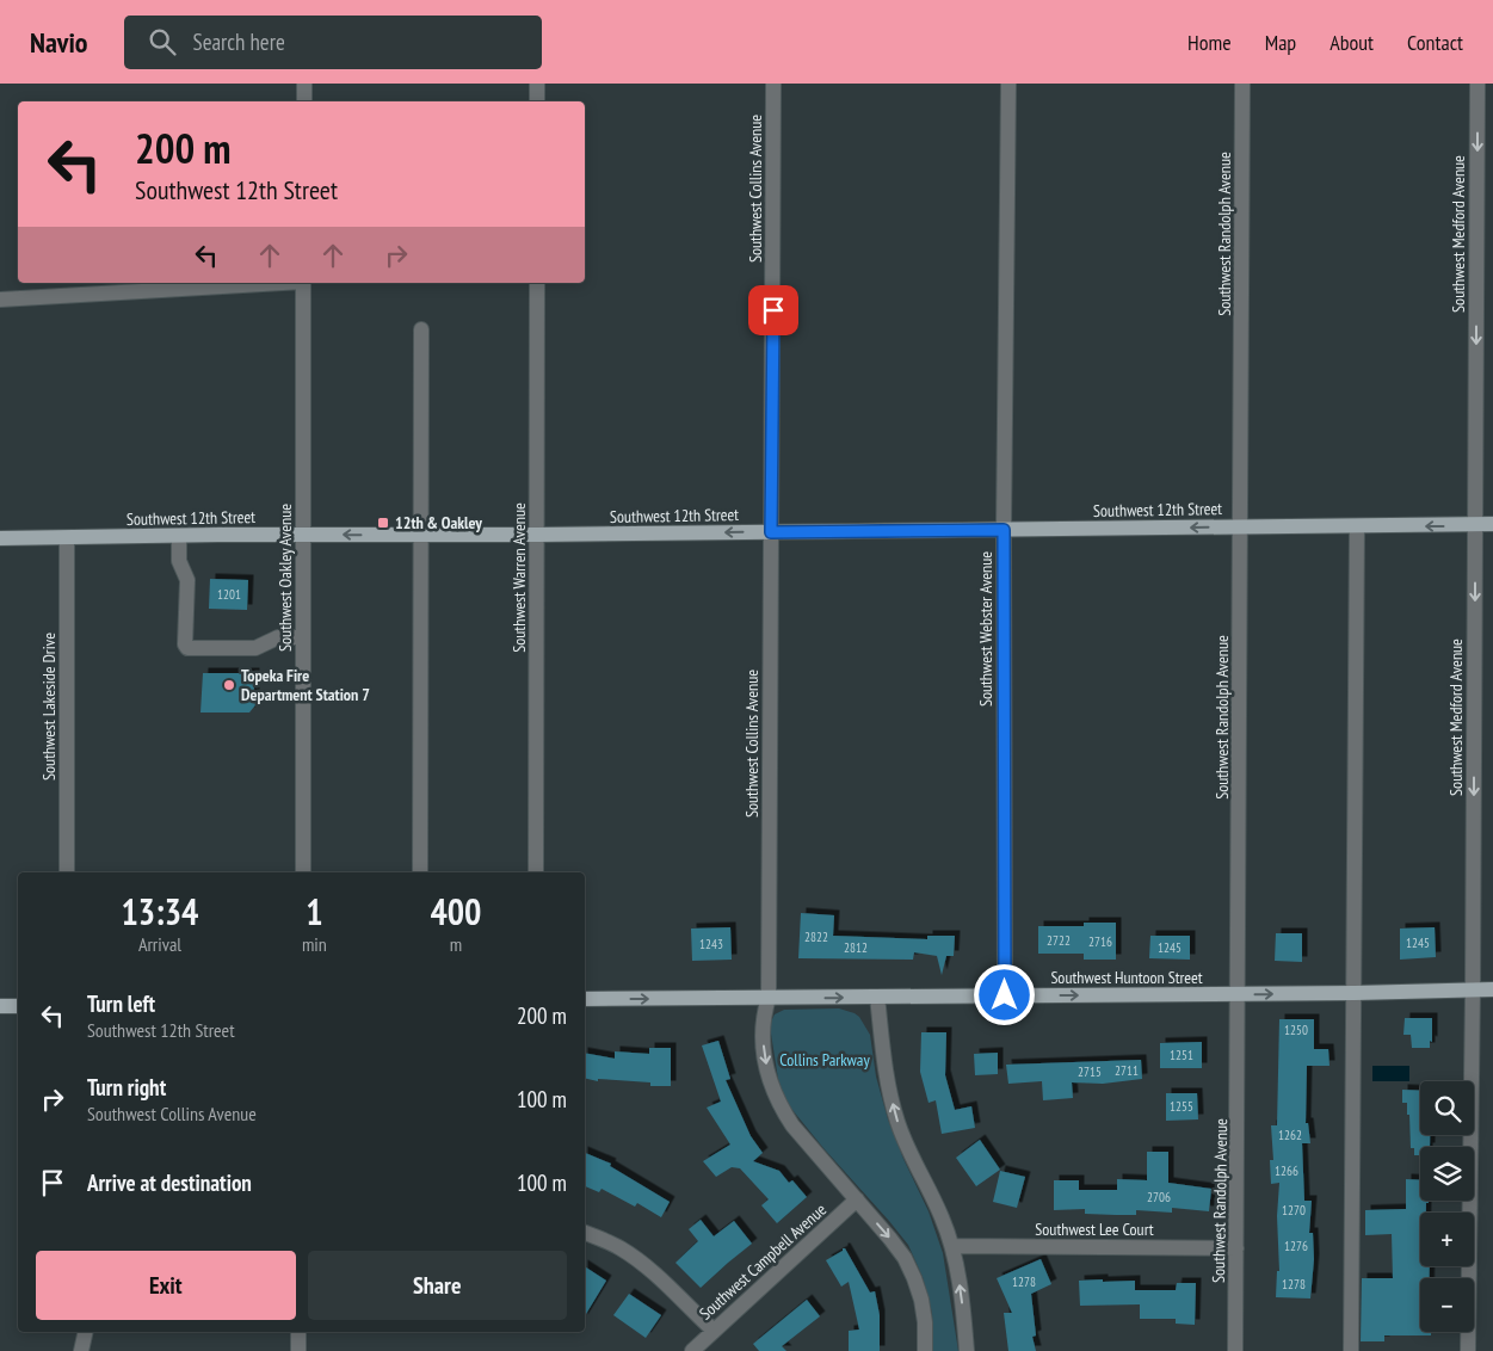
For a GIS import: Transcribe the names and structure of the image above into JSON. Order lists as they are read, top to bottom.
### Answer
{
  "streets": {
    "main road": ["Southwest 12th Street", "Southwest Huntoon Street"],
    "street": [
      "Southwest Collins Avenue",
      "Southwest Randolph Avenue",
      "Southwest Medford Avenue",
      "Southwest Oakley Avenue",
      "Southwest Warren Avenue",
      "Southwest Webster Avenue",
      "Southwest Lakeside Drive",
      "Southwest Lee Court",
      "Southwest Campbell Avenue"
    ]
  },
  "crossings": [
    ["Southwest Collins Avenue", "Southwest 12th Street"],
    ["Southwest Collins Avenue", "Southwest Huntoon Street"],
    ["Southwest Collins Avenue", "Southwest Campbell Avenue"],
    ["Southwest Randolph Avenue", "Southwest 12th Street"],
    ["Southwest Randolph Avenue", "Southwest Huntoon Street"],
    ["Southwest Randolph Avenue", "Southwest Lee Court"],
    ["Southwest Medford Avenue", "Southwest 12th Street"],
    ["Southwest Medford Avenue", "Southwest Huntoon Street"],
    ["Southwest 12th Street", "Southwest Oakley Avenue"],
    ["Southwest 12th Street", "Southwest Warren Avenue"],
    ["Southwest 12th Street", "Southwest Webster Avenue"],
    ["Southwest 12th Street", "Southwest Lakeside Drive"],
    ["Southwest Webster Avenue", "Southwest Huntoon Street"]
  ],
  "one_way": ["Southwest 12th Street", "Southwest Huntoon Street"],
  "parks": ["Collins Parkway"],
  "places": {
    "transit": ["12th & Oakley"],
    "other": ["Topeka Fire Department Station 7"]
  },
  "house_numbers": [
    "1201",
    "2822",
    "2722",
    "2716",
    "1245",
    "1243",
    "2812",
    "1245",
    "1250",
    "1251",
    "2711",
    "2715",
    "1255",
    "1262",
    "1266",
    "2706",
    "1270",
    "1276",
    "1278",
    "1278"
  ],
  "page": {
    "header": "Navio",
    "search": "Search here",
    "nav": [
      "Home",
      "Map",
      "About",
      "Contact"
    ],
    "turn": ["200 m", "Southwest 12th Street"],
    "eta": [
      "13:34",
      "Arrival",
      "1",
      "min",
      "400",
      "m"
    ],
    "list": [
      {
        "name": "Turn left",
        "note": "Southwest 12th Street",
        "value": "200 m"
      },
      {
        "name": "Turn right",
        "note": "Southwest Collins Avenue",
        "value": "100 m"
      },
      {
        "name": "Arrive at destination",
        "value": "100 m"
      }
    ],
    "map_buttons": ["+", "−"],
    "buttons": ["Exit", "Share"]
  }
}
